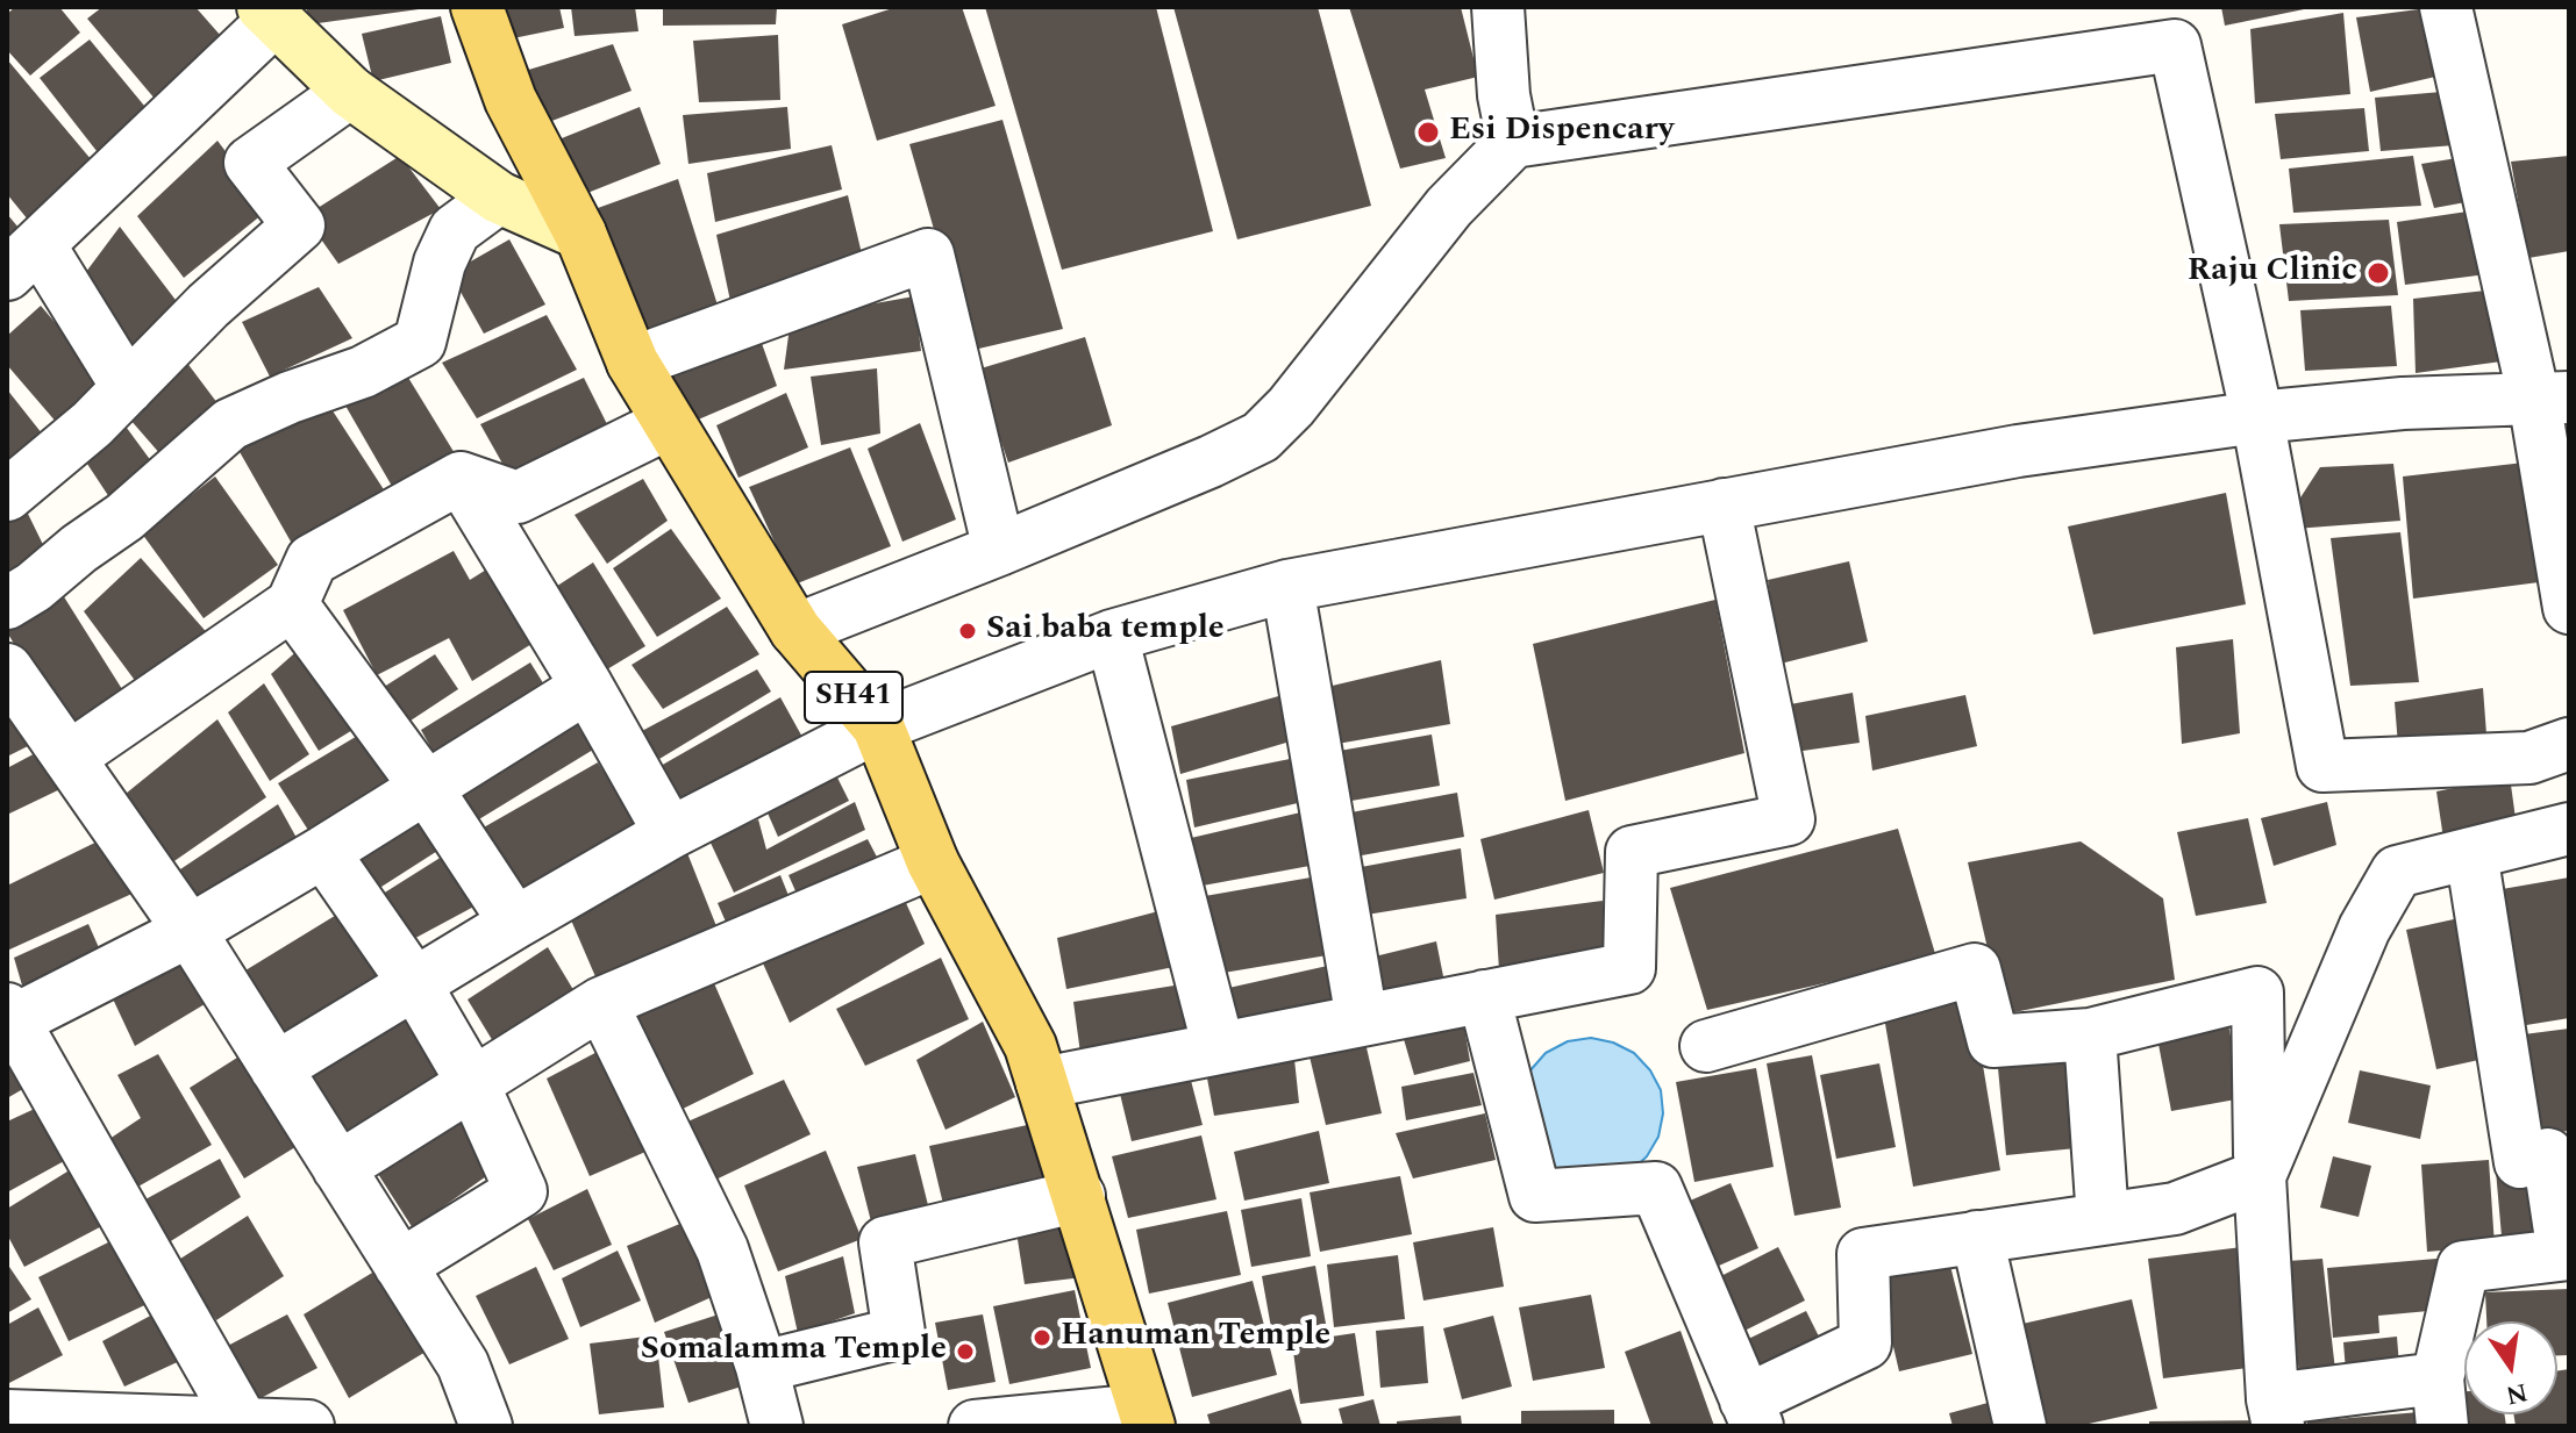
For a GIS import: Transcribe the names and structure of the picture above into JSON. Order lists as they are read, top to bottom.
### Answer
{
  "streets": {
    "main road": ["SH41"]
  },
  "places": [
    "Esi Dispencary",
    "Raju Clinic",
    "Sai baba temple",
    "Hanuman Temple",
    "Somalamma Temple"
  ],
  "north": "bottom"
}
